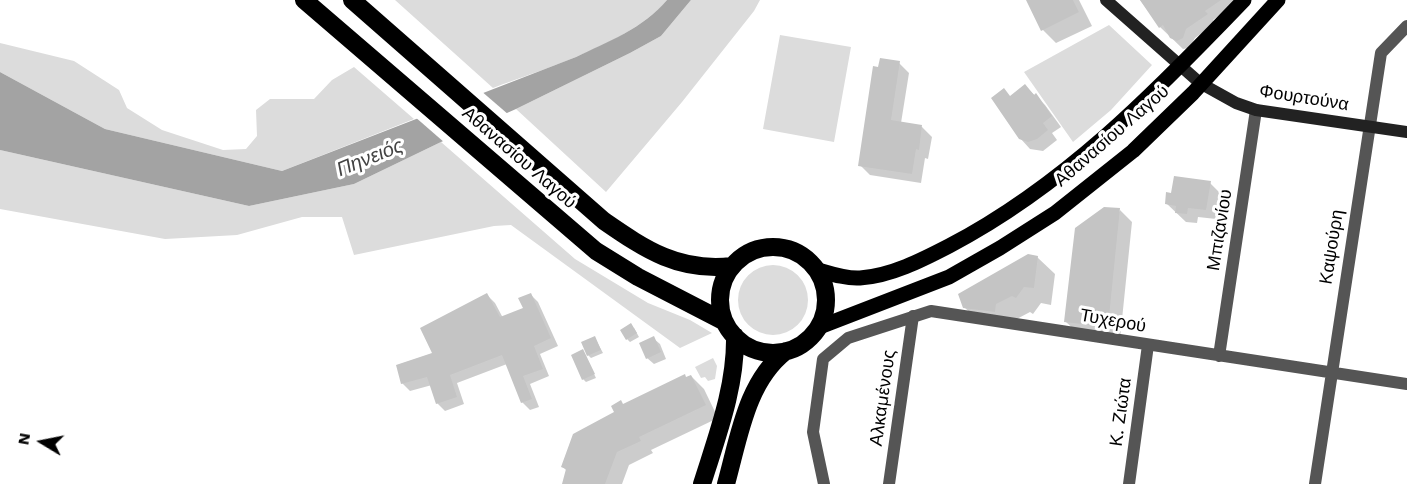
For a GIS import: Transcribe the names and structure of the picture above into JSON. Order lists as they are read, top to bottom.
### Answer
{
  "streets": {
    "highway": ["Αθανασίου Λαγού"],
    "main road": ["Φουρτούνα"],
    "street": [
      "Μπιζανίου",
      "Καψούρη",
      "Τυχερού",
      "Αλκαμένους",
      "Κ. Ζιώτα"
    ]
  },
  "crossings": [
    ["Φουρτούνα", "Αθανασίου Λαγού"],
    ["Φουρτούνα", "Μπιζανίου"],
    ["Φουρτούνα", "Καψούρη"],
    ["Μπιζανίου", "Τυχερού"],
    ["Καψούρη", "Τυχερού"],
    ["Τυχερού", "Αλκαμένους"],
    ["Τυχερού", "Κ. Ζιώτα"]
  ],
  "water": ["Πηνειός"],
  "north": "left"
}
